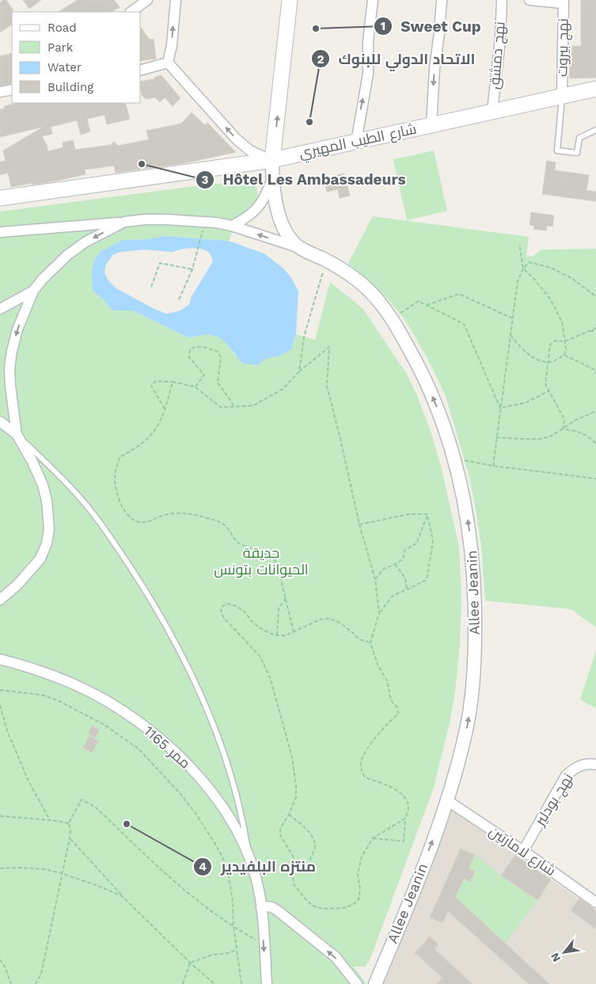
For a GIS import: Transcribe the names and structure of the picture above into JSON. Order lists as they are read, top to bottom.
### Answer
{
  "streets": {
    "main road": ["شارع الطيب المهيري"],
    "street": [
      "نهج بيروت",
      "نهج دمشق",
      "Allee Jeanin",
      "ممر 1165",
      "نهج بودلير",
      "شارع لامارتين"
    ]
  },
  "crossings": [
    ["نهج بيروت", "شارع الطيب المهيري"],
    ["نهج دمشق", "شارع الطيب المهيري"],
    ["Allee Jeanin", "شارع لامارتين"],
    ["نهج بودلير", "شارع لامارتين"]
  ],
  "one_way": ["Allee Jeanin"],
  "parks": ["حديقة الحيوانات بتونس"],
  "places": [
    "Sweet Cup",
    "الاتحاد الدولي للبنوك",
    "Hôtel Les Ambassadeurs",
    "منتزه البلفيدير"
  ],
  "legend": [
    "Road",
    "Park",
    "Water",
    "Building"
  ],
  "north": "bottom left"
}
